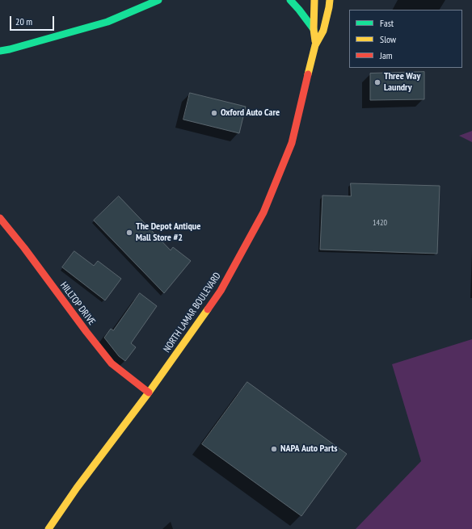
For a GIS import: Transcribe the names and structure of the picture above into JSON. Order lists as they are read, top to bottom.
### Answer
{
  "streets": {
    "street": ["HILLTOP DRIVE", "NORTH LAMAR BOULEVARD"]
  },
  "crossings": [
    ["HILLTOP DRIVE", "NORTH LAMAR BOULEVARD"]
  ],
  "places": [
    "Three Way Laundry",
    "Oxford Auto Care",
    "The Depot Antique Mall Store #2",
    "NAPA Auto Parts"
  ],
  "house_numbers": ["1420"],
  "legend": ["Fast", "Slow", "Jam"],
  "scale_bar": "20 m"
}
